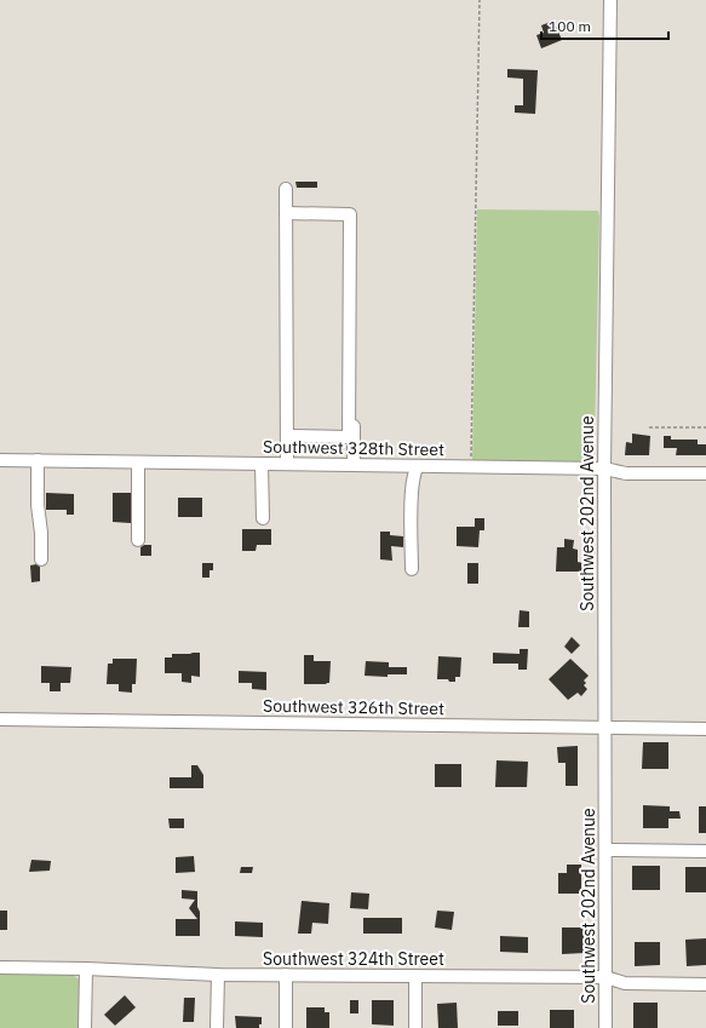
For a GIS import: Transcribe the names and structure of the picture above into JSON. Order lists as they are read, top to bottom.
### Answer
{
  "streets": {
    "street": [
      "Southwest 328th Street",
      "Southwest 202nd Avenue",
      "Southwest 326th Street",
      "Southwest 324th Street"
    ]
  },
  "crossings": [
    ["Southwest 328th Street", "Southwest 202nd Avenue"],
    ["Southwest 202nd Avenue", "Southwest 326th Street"],
    ["Southwest 202nd Avenue", "Southwest 324th Street"]
  ],
  "scale_bar": "100 m"
}
